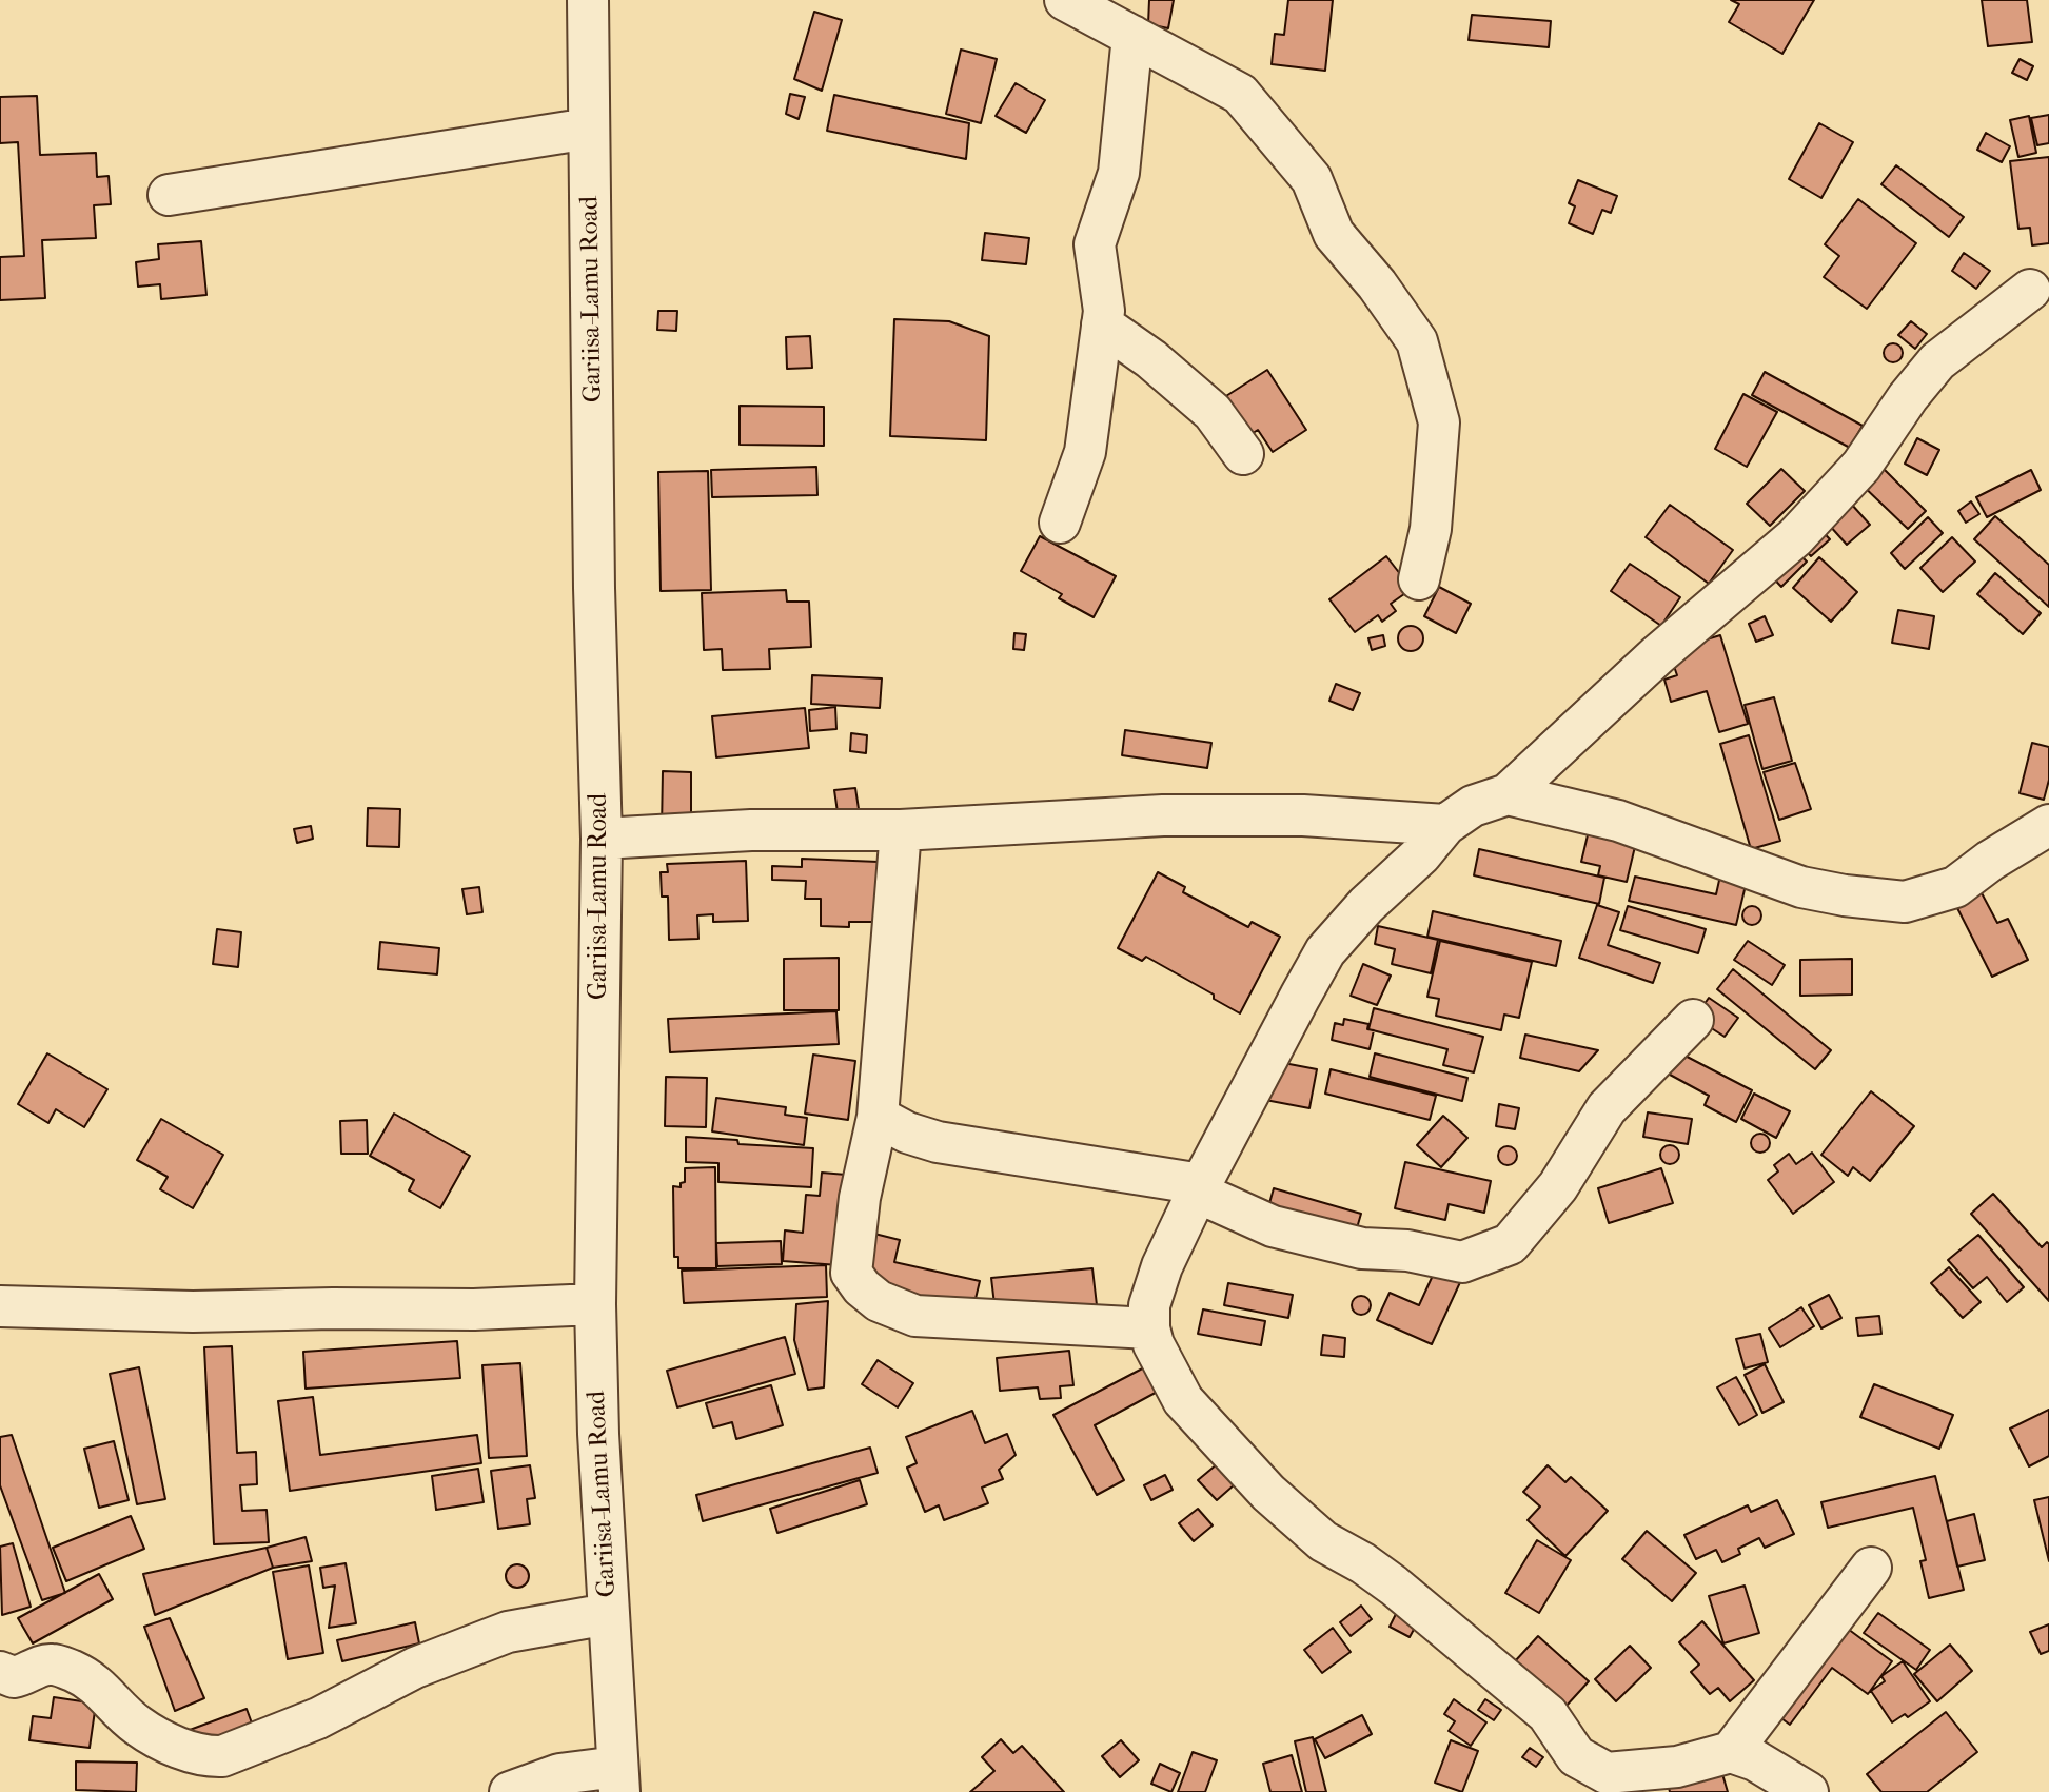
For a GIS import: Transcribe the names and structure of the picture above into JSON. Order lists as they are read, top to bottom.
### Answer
{
  "streets": {
    "street": ["Gariisa-Lamu Road"]
  }
}
